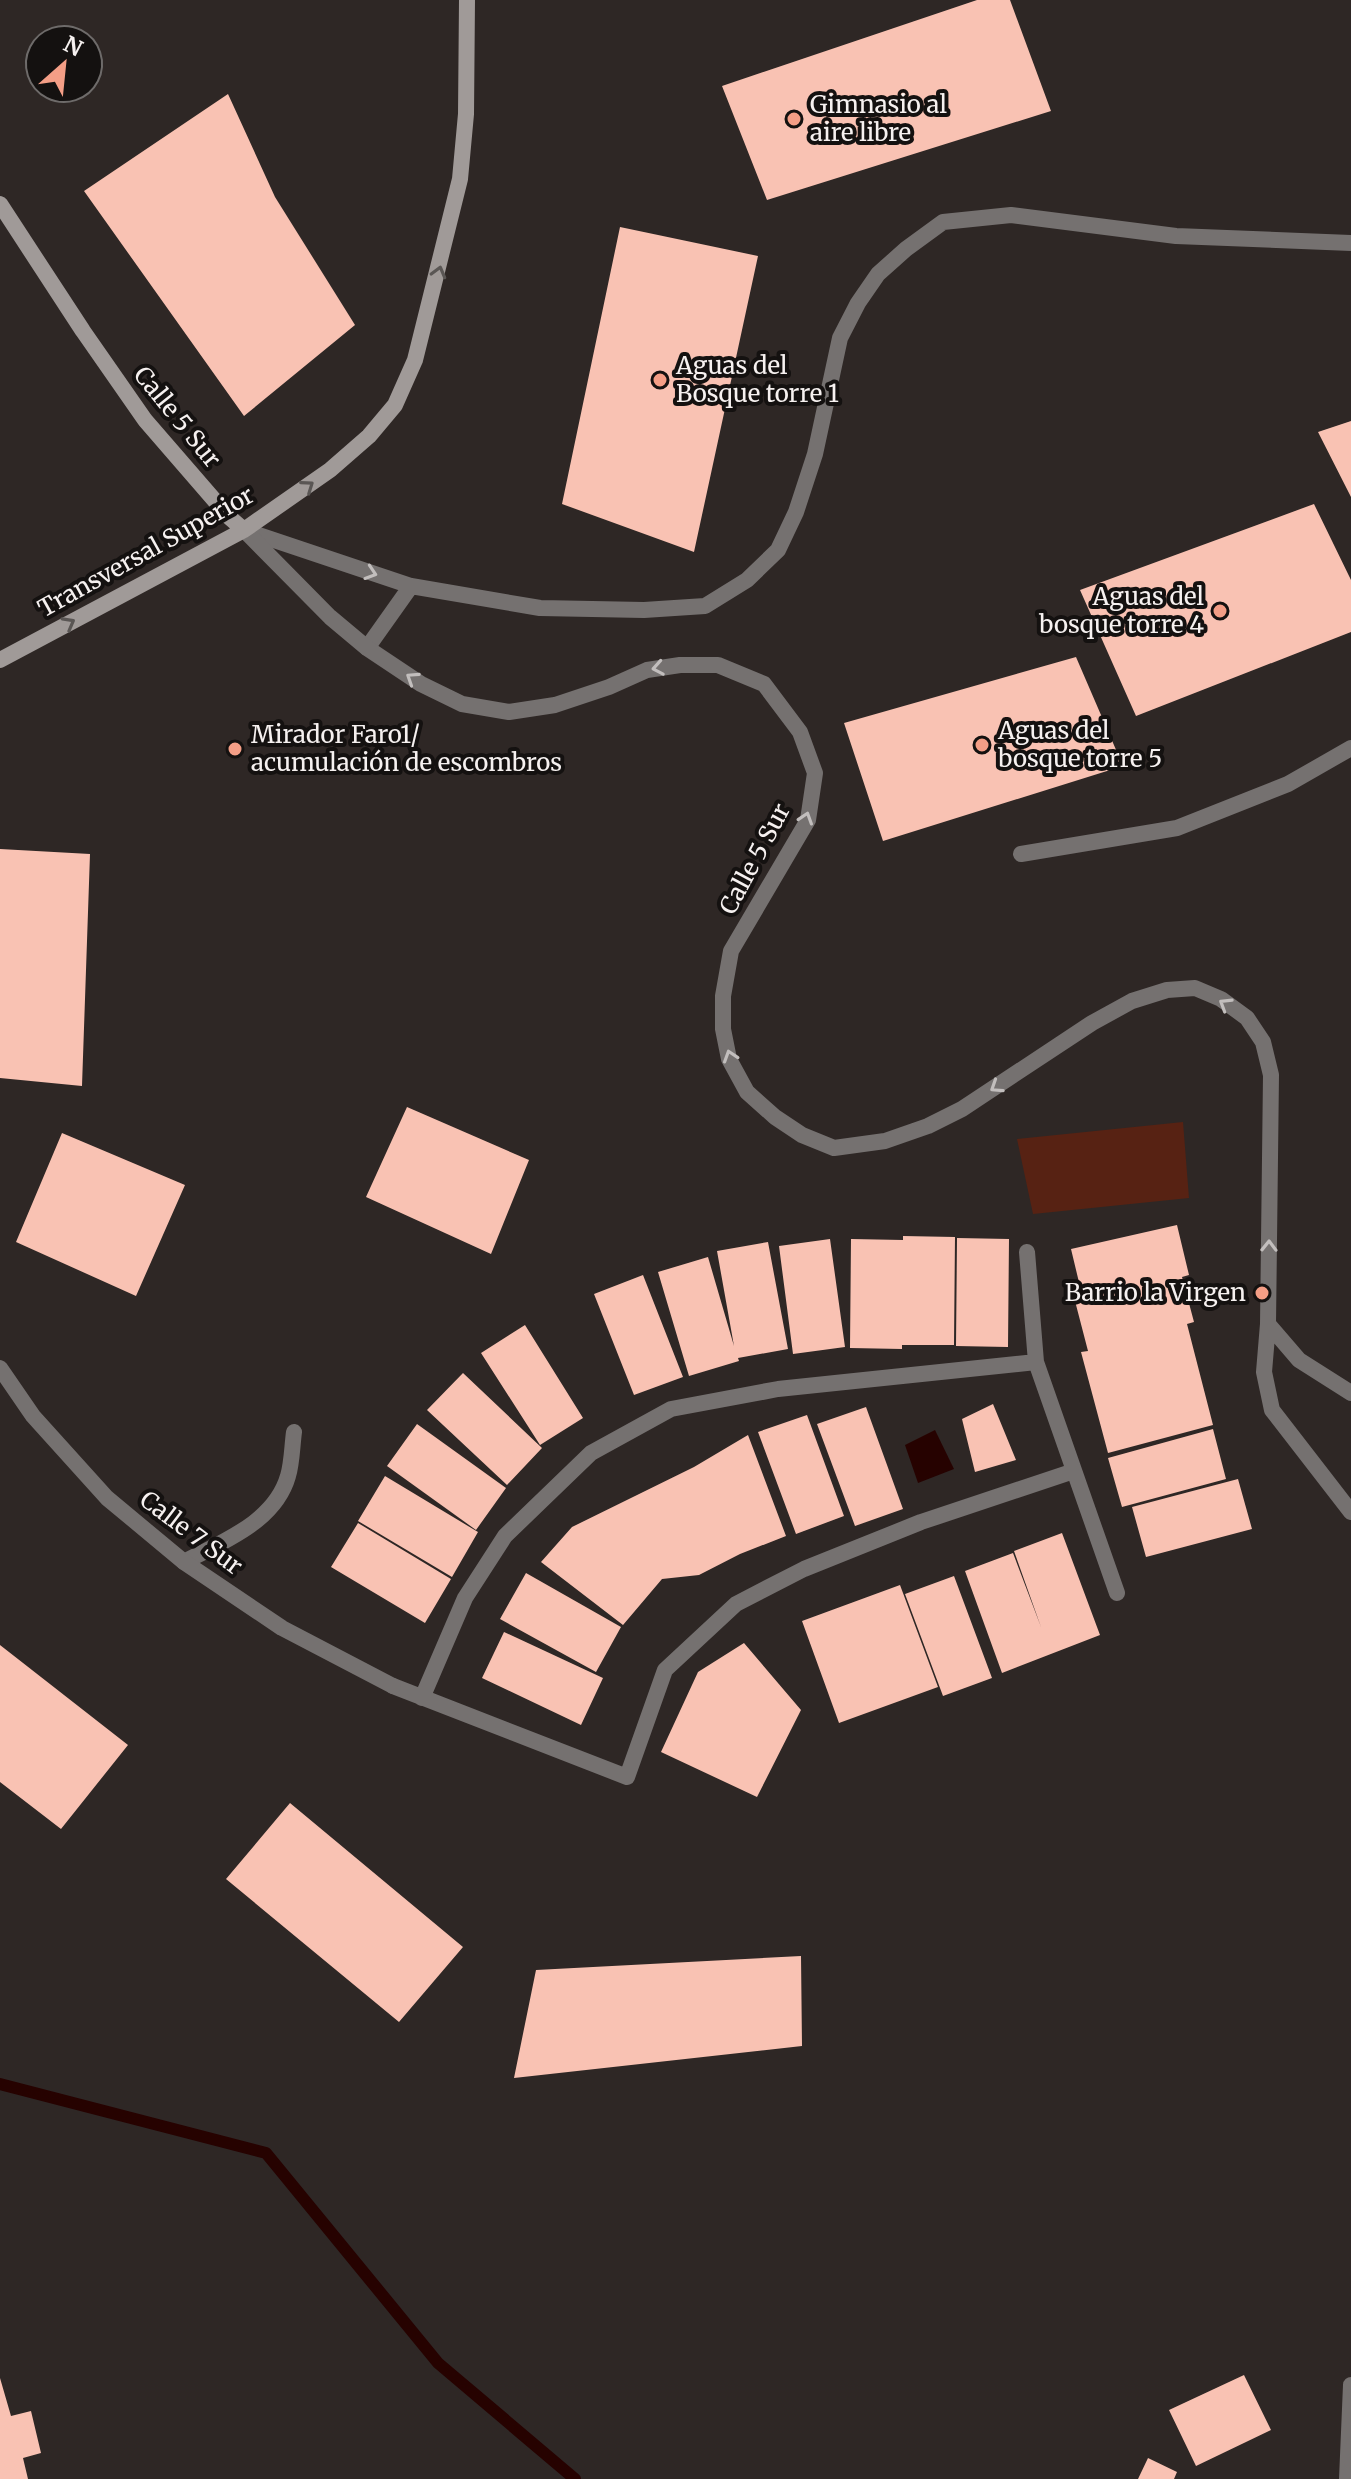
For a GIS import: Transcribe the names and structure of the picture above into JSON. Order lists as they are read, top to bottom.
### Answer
{
  "streets": {
    "main road": ["Calle 5 Sur", "Transversal Superior"],
    "street": ["Calle 7 Sur"]
  },
  "crossings": [
    ["Calle 5 Sur", "Transversal Superior"]
  ],
  "one_way": ["Transversal Superior"],
  "places": [
    "Gimnasio al aire libre",
    "Aguas del Bosque torre 1",
    "Aguas del bosque torre 4",
    "Aguas del bosque torre 5",
    "Mirador Faro1/ acumulación de escombros",
    "Barrio la Virgen"
  ],
  "north": "top right"
}
